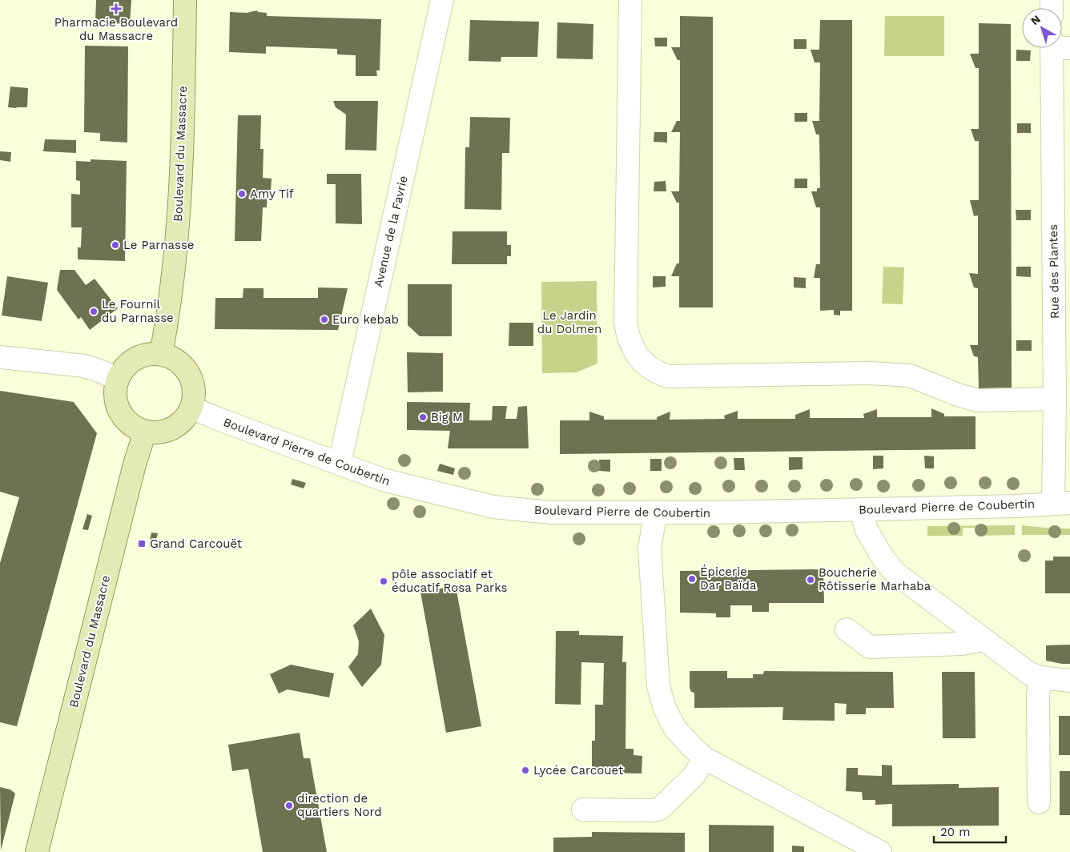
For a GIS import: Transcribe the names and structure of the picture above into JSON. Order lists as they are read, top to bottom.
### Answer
{
  "streets": {
    "main road": ["Boulevard du Massacre"],
    "street": ["Avenue de la Favrie", "Rue des Plantes", "Boulevard Pierre de Coubertin"]
  },
  "crossings": [
    ["Boulevard du Massacre", "Boulevard Pierre de Coubertin"],
    ["Avenue de la Favrie", "Boulevard Pierre de Coubertin"],
    ["Rue des Plantes", "Boulevard Pierre de Coubertin"]
  ],
  "parks": ["Le Jardin du Dolmen"],
  "places": {
    "health": ["Pharmacie Boulevard du Massacre"],
    "other": [
      "Amy Tif",
      "Le Parnasse",
      "Le Fournil du Parnasse",
      "Euro kebab",
      "Big M",
      "Épicerie Dar Baïda",
      "Boucherie Rôtisserie Marhaba",
      "pôle associatif et éducatif Rosa Parks",
      "Lycée Carcouet",
      "direction de quartiers Nord"
    ],
    "transit": ["Grand Carcouët"]
  },
  "scale_bar": "20 m",
  "north": "top left"
}
